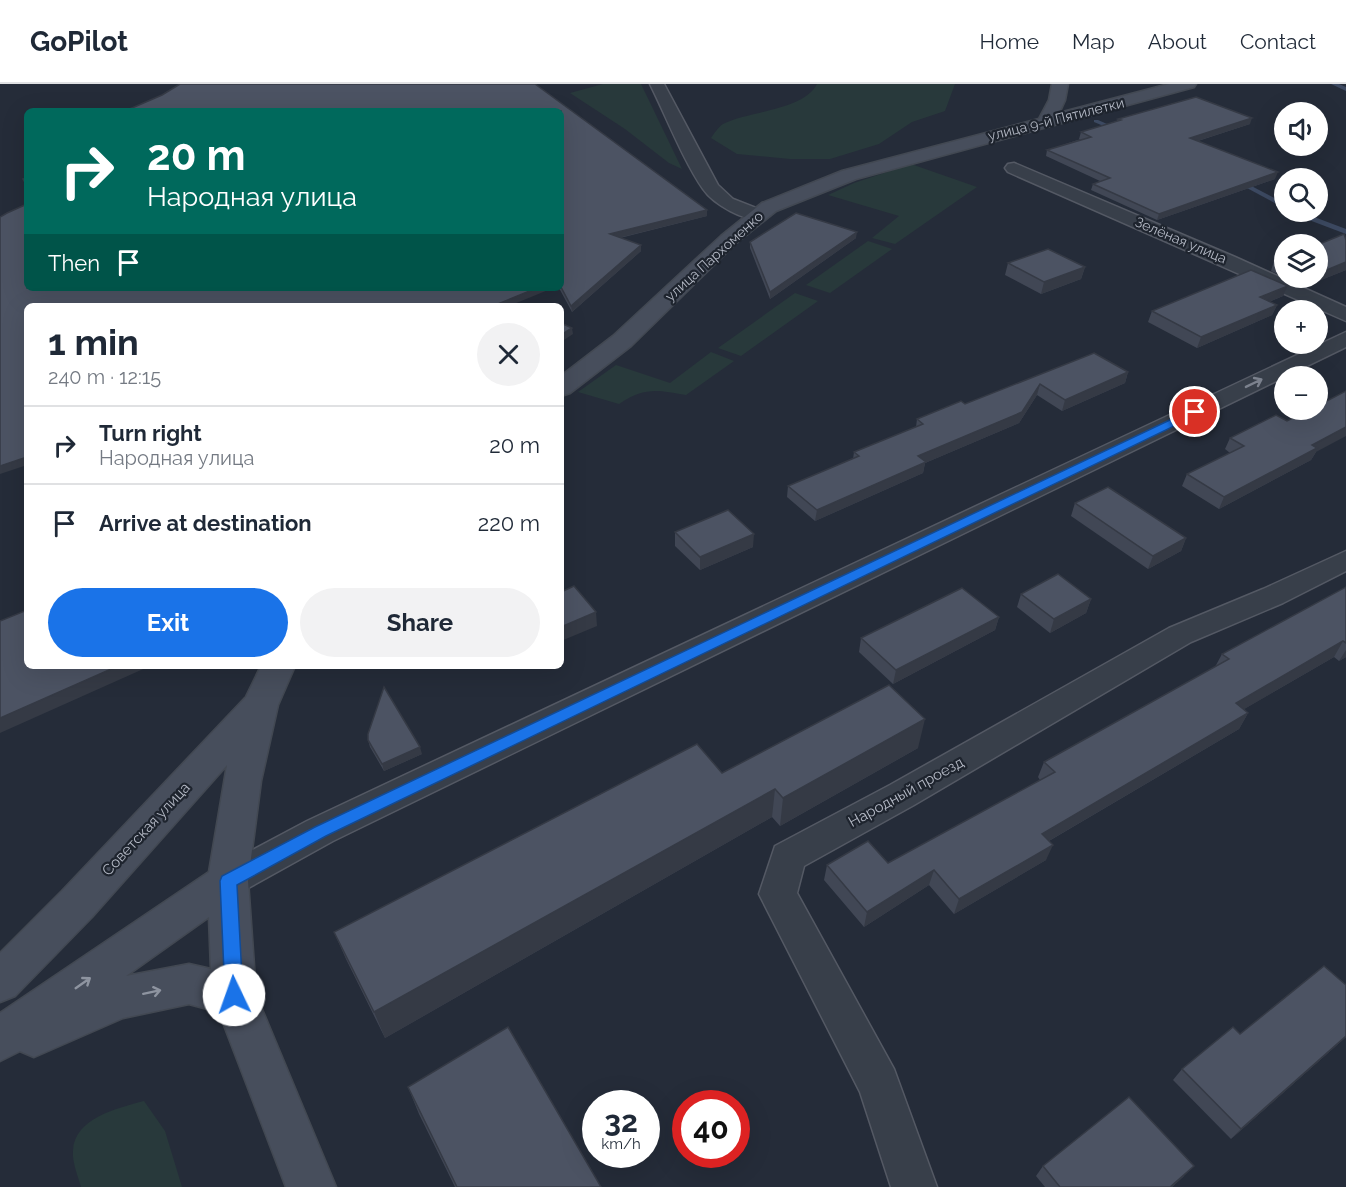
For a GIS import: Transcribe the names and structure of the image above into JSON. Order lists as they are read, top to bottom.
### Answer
{
  "streets": {
    "street": [
      "улица 9-й Пятилетки",
      "Зелёная улица",
      "улица Пархоменко",
      "Народный проезд",
      "Советская улица"
    ]
  },
  "crossings": [
    ["улица 9-й Пятилетки", "улица Пархоменко"]
  ],
  "page": {
    "header": "GoPilot",
    "nav": [
      "Home",
      "Map",
      "About",
      "Contact"
    ],
    "map_buttons": ["+", "−"],
    "turn": ["20 m", "Народная улица"],
    "then": "Then",
    "heading": ["1 min", "240 m · 12:15"],
    "list": [
      {
        "name": "Turn right",
        "note": "Народная улица",
        "value": "20 m"
      },
      {
        "name": "Arrive at destination",
        "value": "220 m"
      }
    ],
    "buttons": ["Exit", "Share"],
    "speed": "32 km/h",
    "limit": "40"
  }
}
